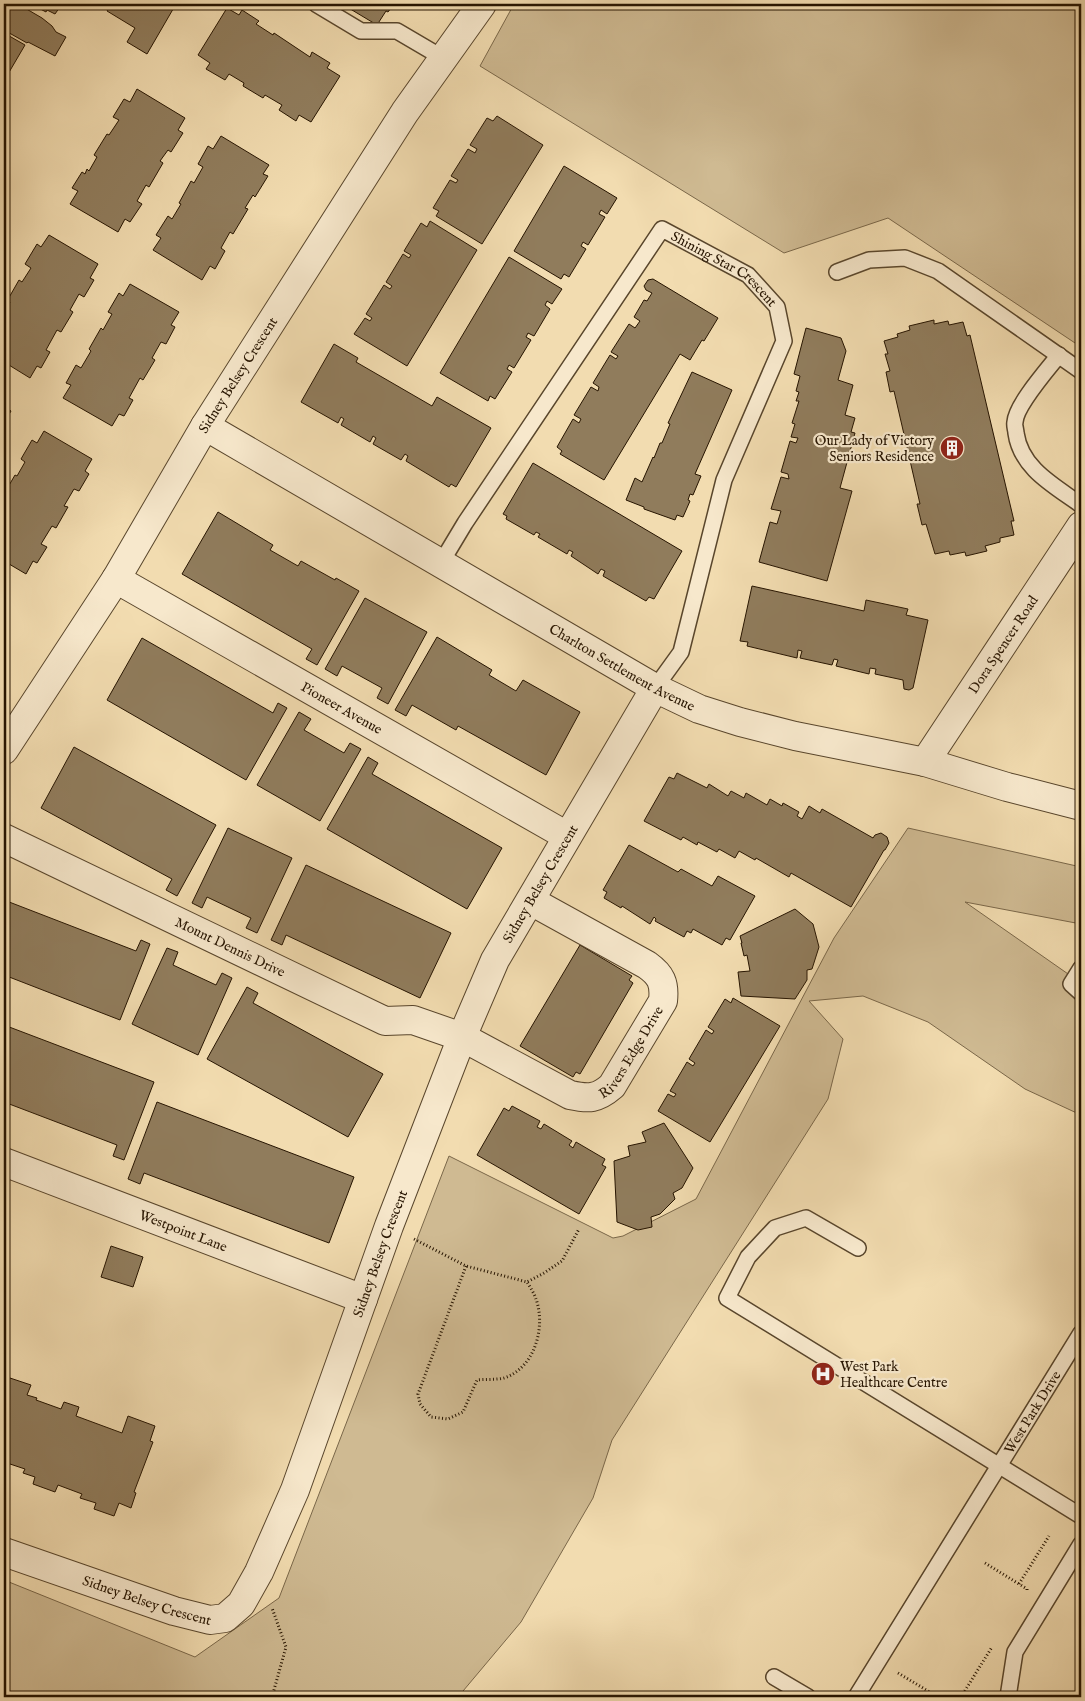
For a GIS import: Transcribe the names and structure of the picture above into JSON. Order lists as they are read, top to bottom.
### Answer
{
  "streets": {
    "street": [
      "Sidney Belsey Crescent",
      "Dora Spencer Road",
      "Charlton Settlement Avenue",
      "Pioneer Avenue",
      "Mount Dennis Drive",
      "Rivers Edge Drive",
      "Westpoint Lane"
    ],
    "lane": ["Shining Star Crescent", "West Park Drive"]
  },
  "crossings": [
    ["Shining Star Crescent", "Sidney Belsey Crescent"],
    ["Shining Star Crescent", "Charlton Settlement Avenue"],
    ["Sidney Belsey Crescent", "Charlton Settlement Avenue"],
    ["Sidney Belsey Crescent", "Pioneer Avenue"],
    ["Sidney Belsey Crescent", "Mount Dennis Drive"],
    ["Sidney Belsey Crescent", "Rivers Edge Drive"],
    ["Sidney Belsey Crescent", "Westpoint Lane"],
    ["Dora Spencer Road", "Charlton Settlement Avenue"],
    ["Mount Dennis Drive", "Rivers Edge Drive"]
  ],
  "places": {
    "building": ["Our Lady of Victory Seniors Residence"],
    "hospital": ["West Park Healthcare Centre"]
  }
}
